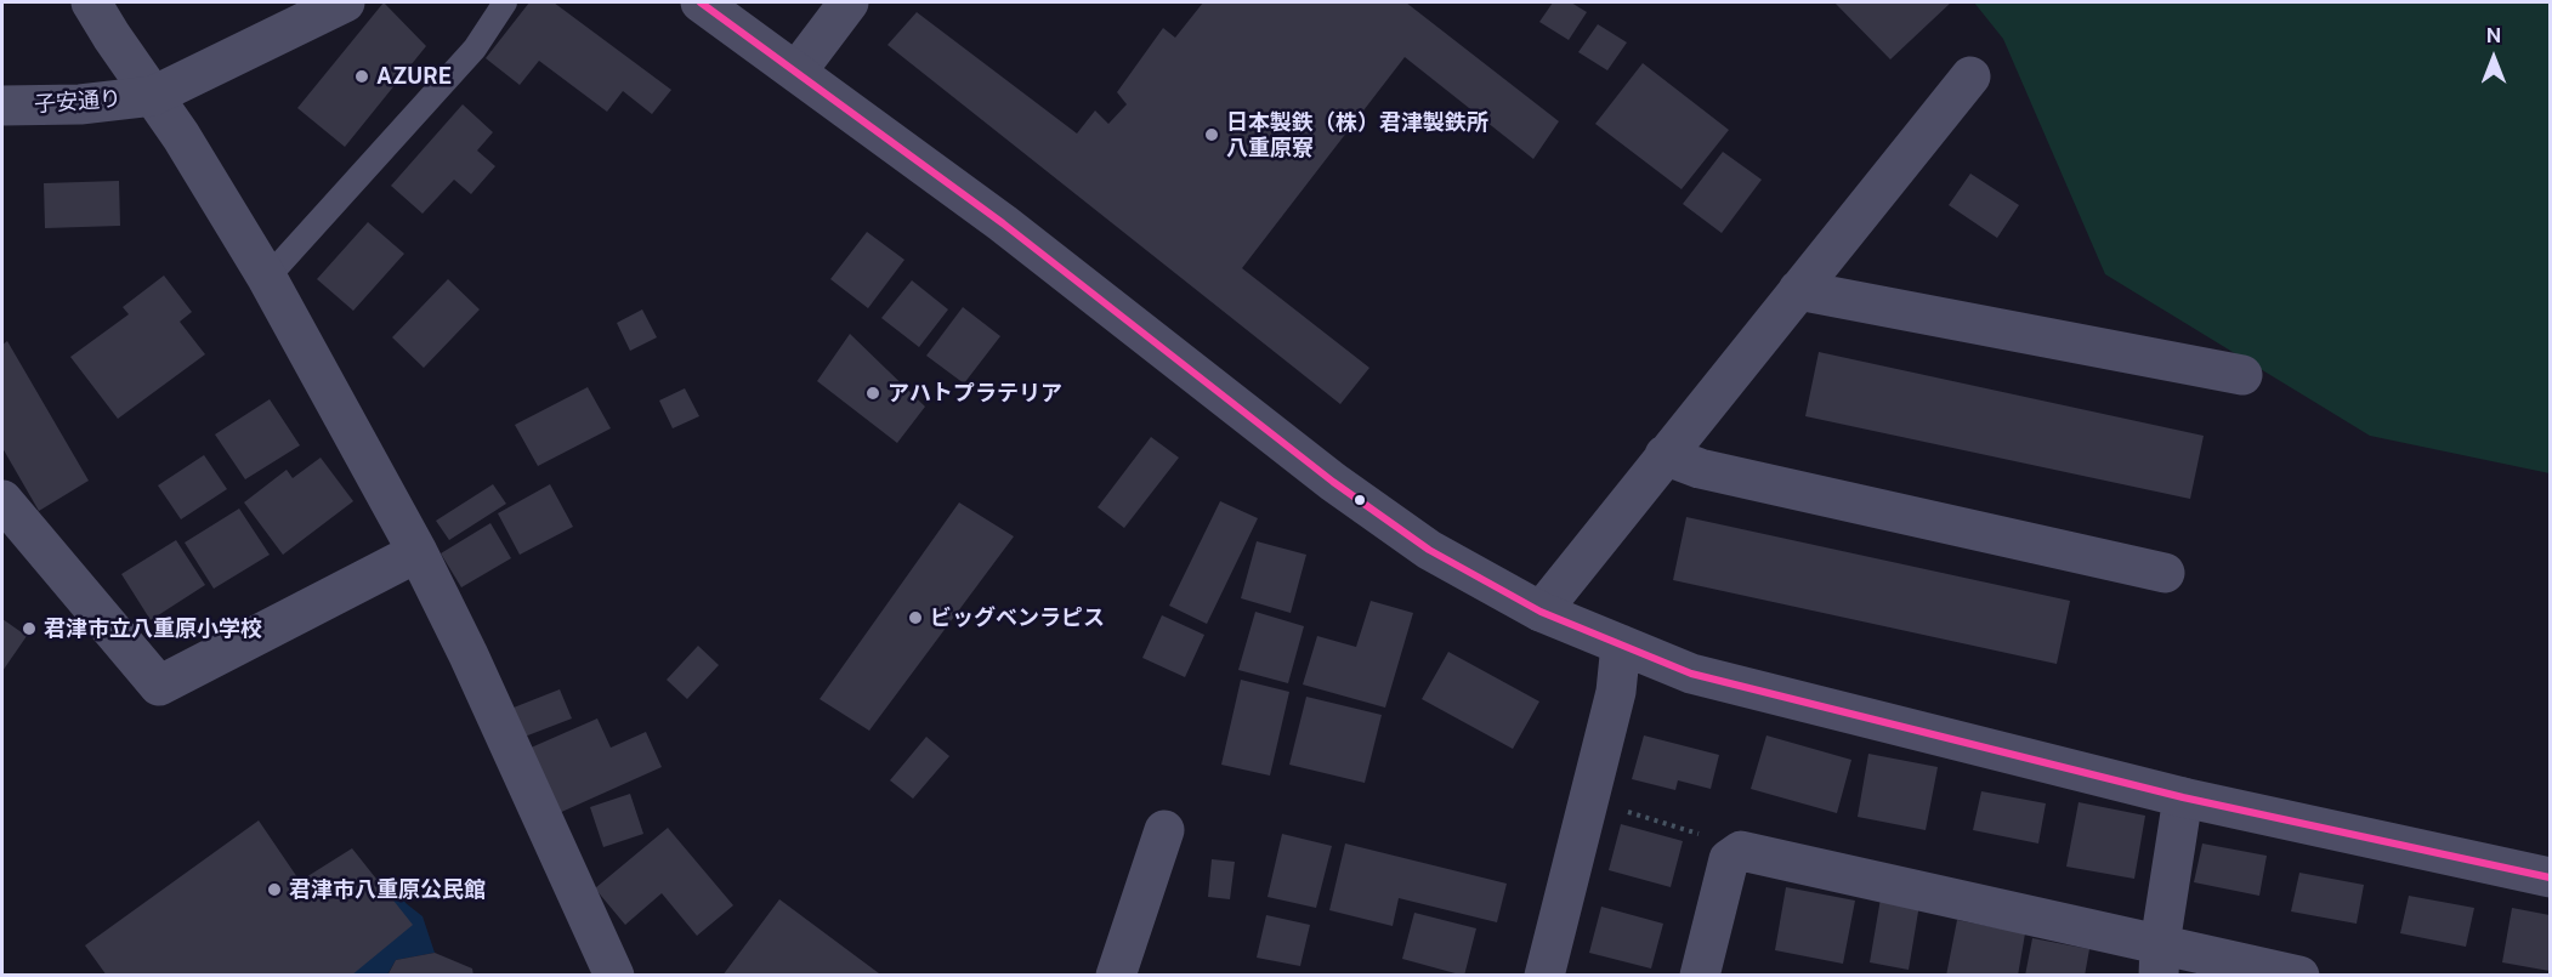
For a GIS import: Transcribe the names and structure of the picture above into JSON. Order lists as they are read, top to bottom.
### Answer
{
  "streets": {
    "street": ["子安通り"]
  },
  "places": [
    "AZURE",
    "日本製鉄（株）君津製鉄所 八重原寮",
    "アハトプラテリア",
    "ビッグベンラピス",
    "君津市立八重原小学校",
    "君津市八重原公民館"
  ],
  "north": "top"
}
